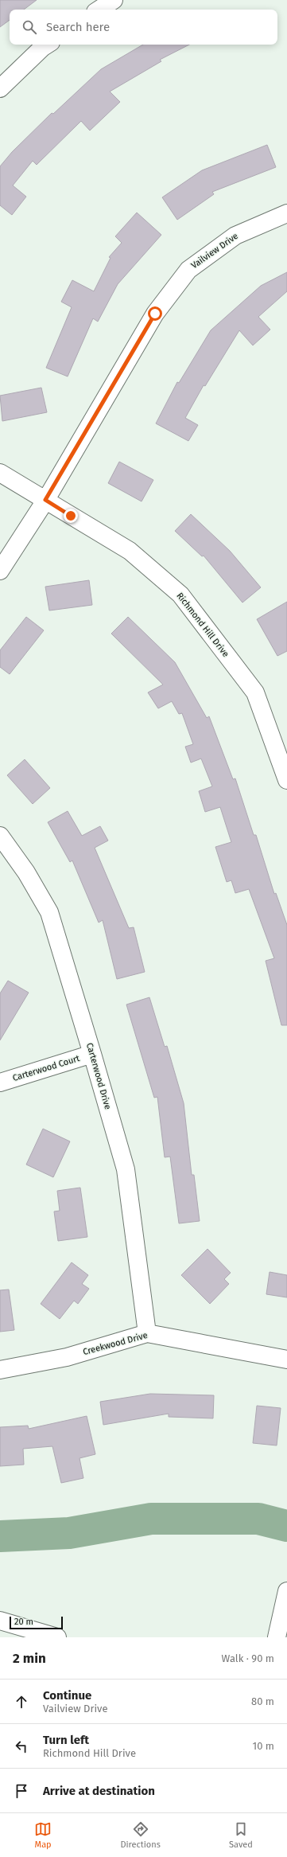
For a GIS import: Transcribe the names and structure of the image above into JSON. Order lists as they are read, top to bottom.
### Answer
{
  "streets": {
    "street": [
      "Vailview Drive",
      "Richmond Hill Drive",
      "Carterwood Court",
      "Carterwood Drive",
      "Creekwood Drive"
    ]
  },
  "crossings": [
    ["Vailview Drive", "Richmond Hill Drive"],
    ["Carterwood Court", "Carterwood Drive"],
    ["Carterwood Drive", "Creekwood Drive"]
  ],
  "scale_bar": "20 m",
  "page": {
    "search": "Search here",
    "scale": "20 m",
    "heading": ["2 min", "Walk · 90 m"],
    "list": [
      ["Continue", "Vailview Drive", "80 m"],
      ["Turn left", "Richmond Hill Drive", "10 m"],
      "Arrive at destination"
    ],
    "nav": ["Map", "Directions", "Saved"]
  }
}
